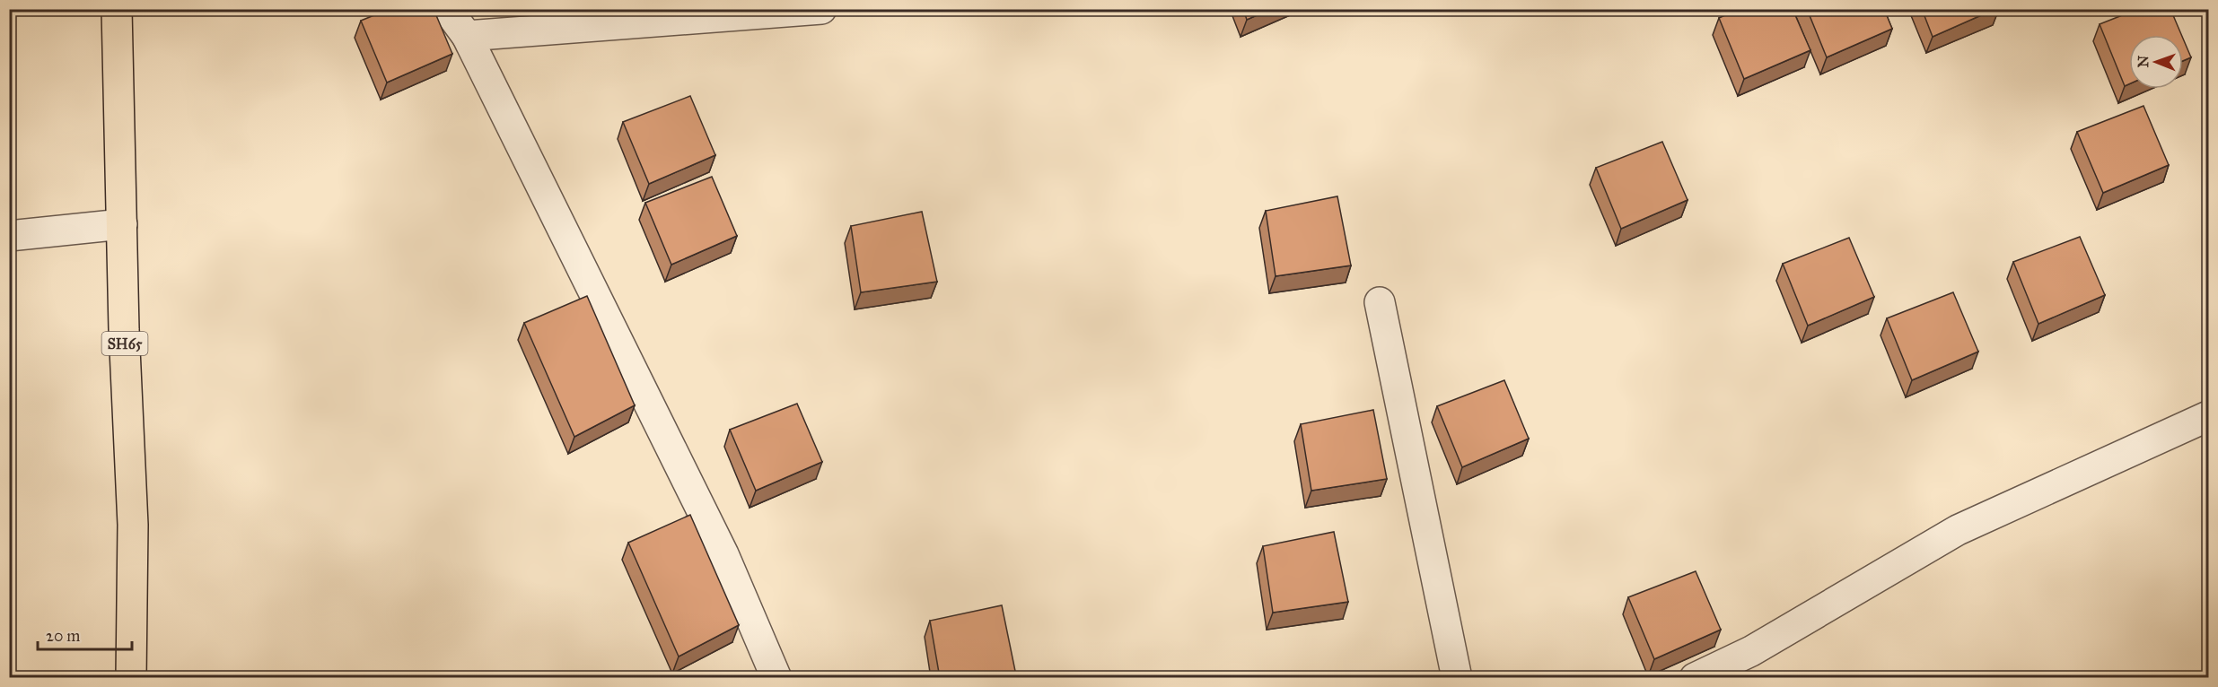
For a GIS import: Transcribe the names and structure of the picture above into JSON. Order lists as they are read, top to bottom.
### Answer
{
  "streets": {
    "main road": ["SH65"]
  },
  "scale_bar": "20 m",
  "north": "left"
}
